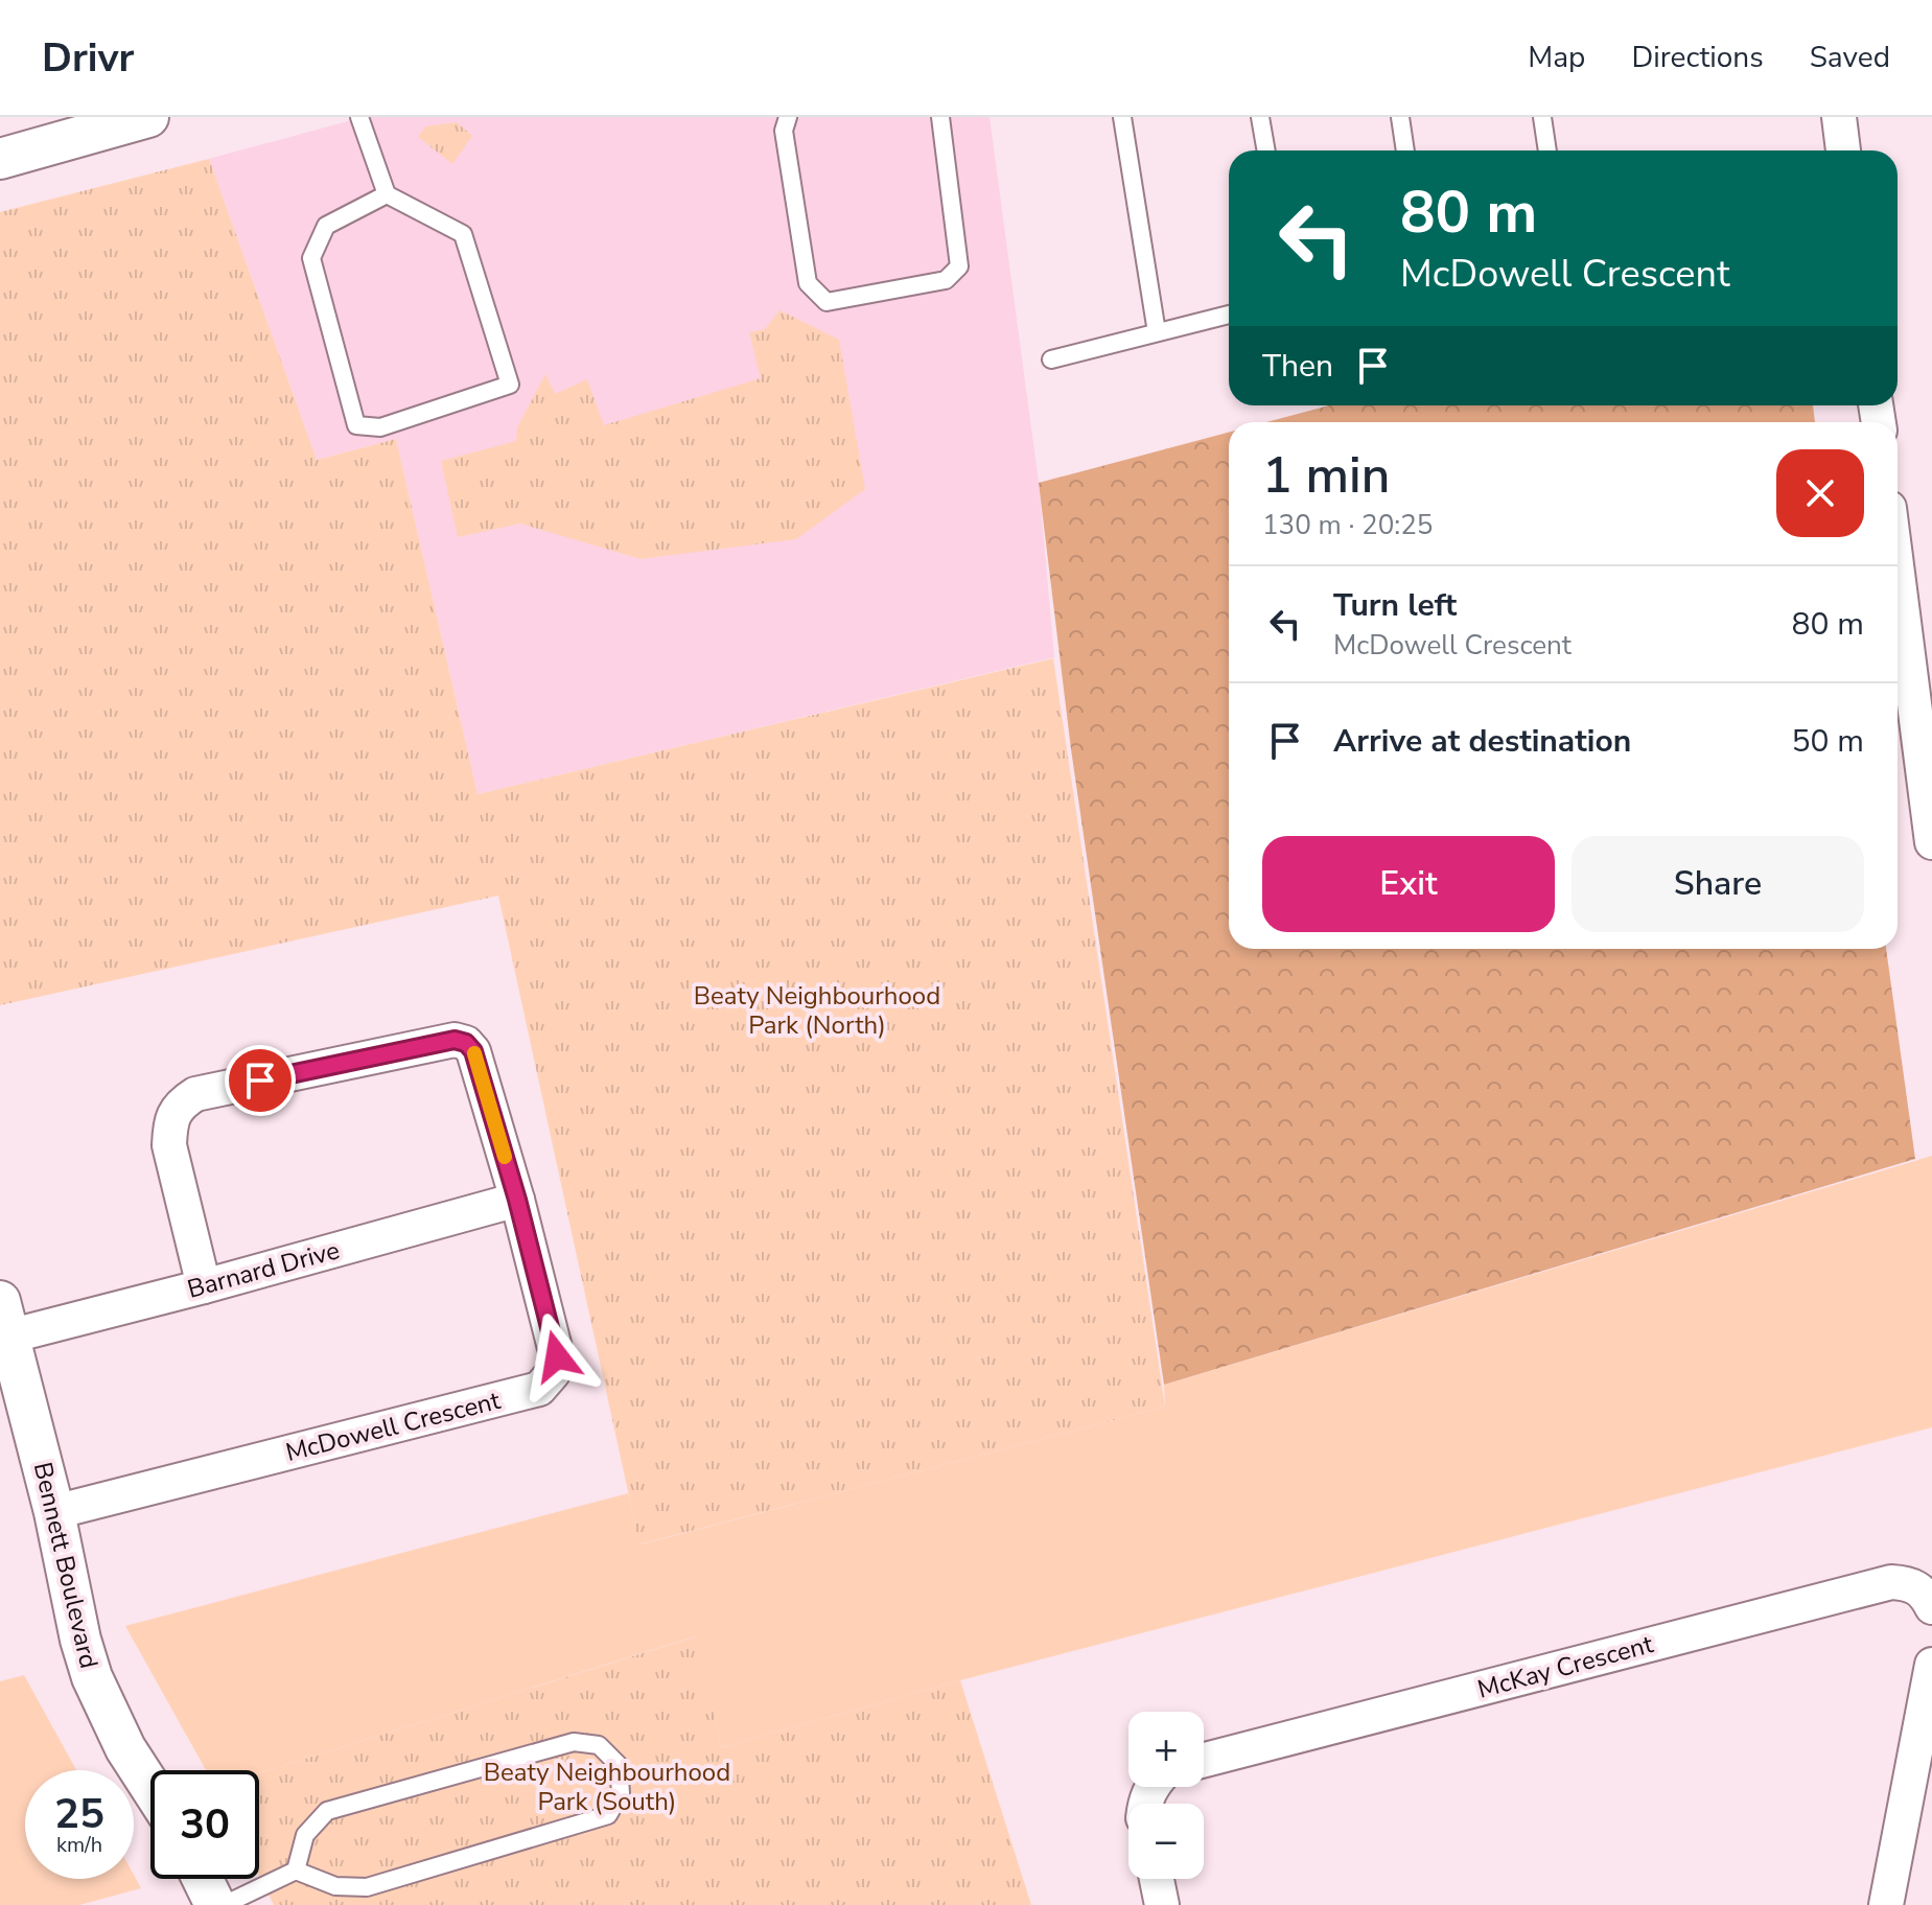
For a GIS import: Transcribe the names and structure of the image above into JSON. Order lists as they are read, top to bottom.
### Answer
{
  "streets": {
    "street": [
      "Barnard Drive",
      "McDowell Crescent",
      "Bennett Boulevard",
      "McKay Crescent"
    ]
  },
  "crossings": [
    ["Barnard Drive", "McDowell Crescent"],
    ["Barnard Drive", "Bennett Boulevard"],
    ["McDowell Crescent", "Bennett Boulevard"]
  ],
  "parks": ["Beaty Neighbourhood Park (North)", "Beaty Neighbourhood Park (South)"],
  "page": {
    "header": "Drivr",
    "nav": ["Map", "Directions", "Saved"],
    "turn": ["80 m", "McDowell Crescent"],
    "then": "Then",
    "heading": ["1 min", "130 m · 20:25"],
    "list": [
      {
        "name": "Turn left",
        "note": "McDowell Crescent",
        "value": "80 m"
      },
      {
        "name": "Arrive at destination",
        "value": "50 m"
      }
    ],
    "buttons": ["Exit", "Share"],
    "map_buttons": ["+", "−"],
    "speed": "25 km/h",
    "limit": "30"
  }
}
